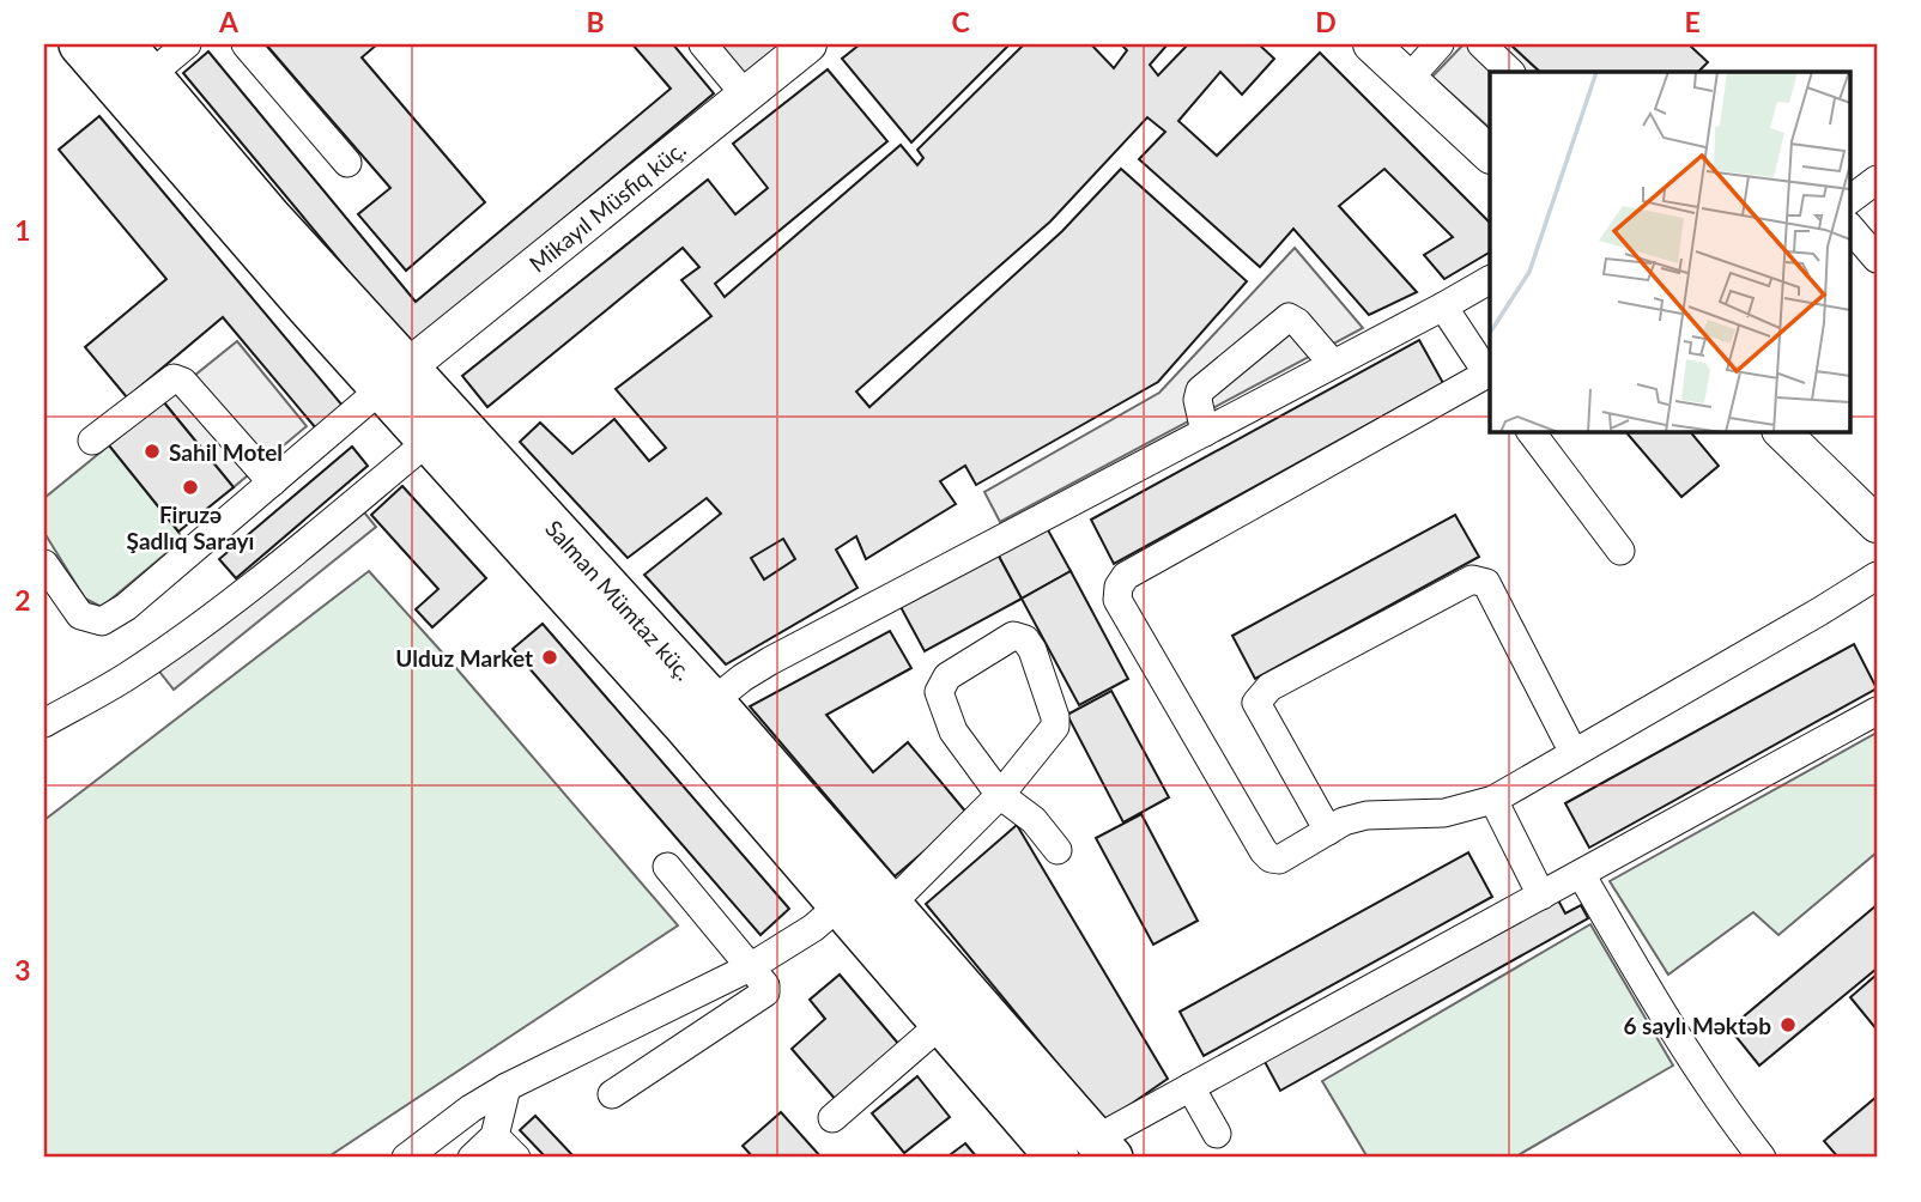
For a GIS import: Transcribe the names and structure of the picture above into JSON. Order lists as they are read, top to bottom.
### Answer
{
  "streets": {
    "highway": ["Salman Mümtaz küç."],
    "main road": ["Mikayıl Müsfiq küç."]
  },
  "crossings": [
    ["Mikayıl Müsfiq küç.", "Salman Mümtaz küç."]
  ],
  "places": [
    "Sahil Motel",
    "Firuzə Şadlıq Sarayı",
    "Ulduz Market",
    "6 saylı Məktəb"
  ],
  "grid": {
    "columns": [
      "A",
      "B",
      "C",
      "D",
      "E"
    ],
    "rows": ["1", "2", "3"]
  }
}
